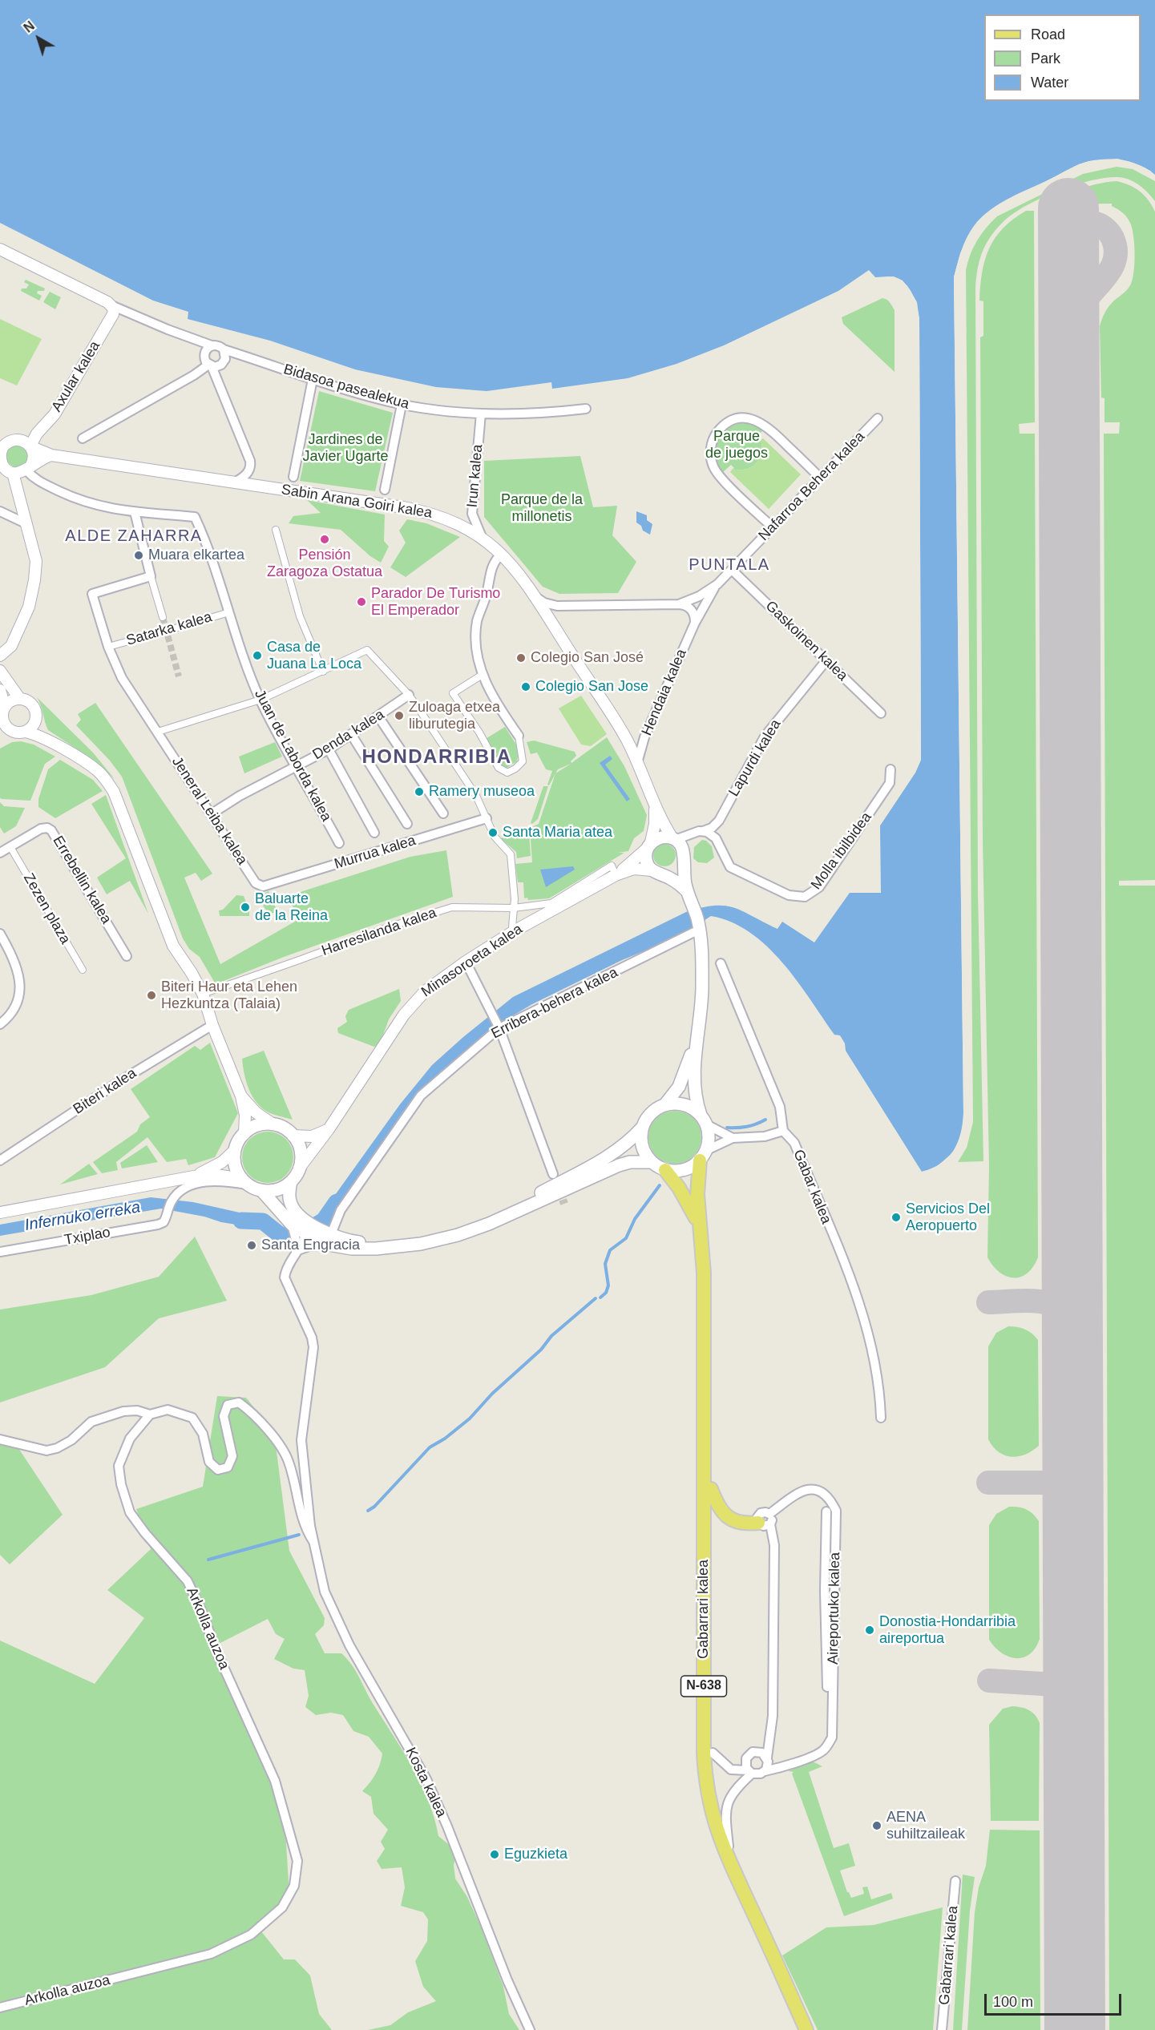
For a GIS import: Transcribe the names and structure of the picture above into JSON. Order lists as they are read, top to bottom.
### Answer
{
  "streets": {
    "main road": ["Gabarrari kalea", "N-638"],
    "street": [
      "Axular kalea",
      "Bidasoa pasealekua",
      "Irun kalea",
      "Nafarroa Behera kalea",
      "Sabin Arana Goiri kalea",
      "Satarka kalea",
      "Gaskoinen kalea",
      "Hendaia kalea",
      "Denda kalea",
      "Juan de Laborda kalea",
      "Lapurdi kalea",
      "Jeneral Leiba kalea",
      "Molla ibilbidea",
      "Murrua kalea",
      "Errebellin kalea",
      "Zezen plaza",
      "Harresilanda kalea",
      "Minasoroeta kalea",
      "Erribera-behera kalea",
      "Biteri kalea",
      "Gabar kalea",
      "Txiplao",
      "Aireportuko kalea",
      "Arkolla auzoa",
      "Kosta kalea"
    ]
  },
  "crossings": [
    ["Axular kalea", "Bidasoa pasealekua"],
    ["Axular kalea", "Sabin Arana Goiri kalea"],
    ["Bidasoa pasealekua", "Irun kalea"],
    ["Irun kalea", "Sabin Arana Goiri kalea"],
    ["Nafarroa Behera kalea", "Sabin Arana Goiri kalea"],
    ["Nafarroa Behera kalea", "Gaskoinen kalea"],
    ["Nafarroa Behera kalea", "Hendaia kalea"],
    ["Sabin Arana Goiri kalea", "Hendaia kalea"],
    ["Sabin Arana Goiri kalea", "Minasoroeta kalea"],
    ["Satarka kalea", "Juan de Laborda kalea"],
    ["Satarka kalea", "Jeneral Leiba kalea"],
    ["Gaskoinen kalea", "Lapurdi kalea"],
    ["Denda kalea", "Juan de Laborda kalea"],
    ["Denda kalea", "Jeneral Leiba kalea"],
    ["Lapurdi kalea", "Molla ibilbidea"],
    ["Jeneral Leiba kalea", "Murrua kalea"],
    ["Errebellin kalea", "Zezen plaza"],
    ["Harresilanda kalea", "Minasoroeta kalea"],
    ["Minasoroeta kalea", "Txiplao"],
    ["Erribera-behera kalea", "Kosta kalea"],
    ["Gabarrari kalea", "N-638"]
  ],
  "districts": ["ALDE ZAHARRA", "PUNTALA", "HONDARRIBIA"],
  "water": ["Infernuko erreka"],
  "parks": ["Parque de juegos", "Jardines de Javier Ugarte", "Parque de la millonetis"],
  "places": [
    "Pensión Zaragoza Ostatua",
    "Muara elkartea",
    "Parador De Turismo El Emperador",
    "Casa de Juana La Loca",
    "Colegio San José",
    "Colegio San Jose",
    "Zuloaga etxea liburutegia",
    "Ramery museoa",
    "Santa Maria atea",
    "Baluarte de la Reina",
    "Biteri Haur eta Lehen Hezkuntza (Talaia)",
    "Servicios Del Aeropuerto",
    "Santa Engracia",
    "Donostia-Hondarribia aireportua",
    "AENA suhiltzaileak",
    "Eguzkieta"
  ],
  "legend": ["Road", "Park", "Water"],
  "scale_bar": "100 m",
  "north": "top left"
}
